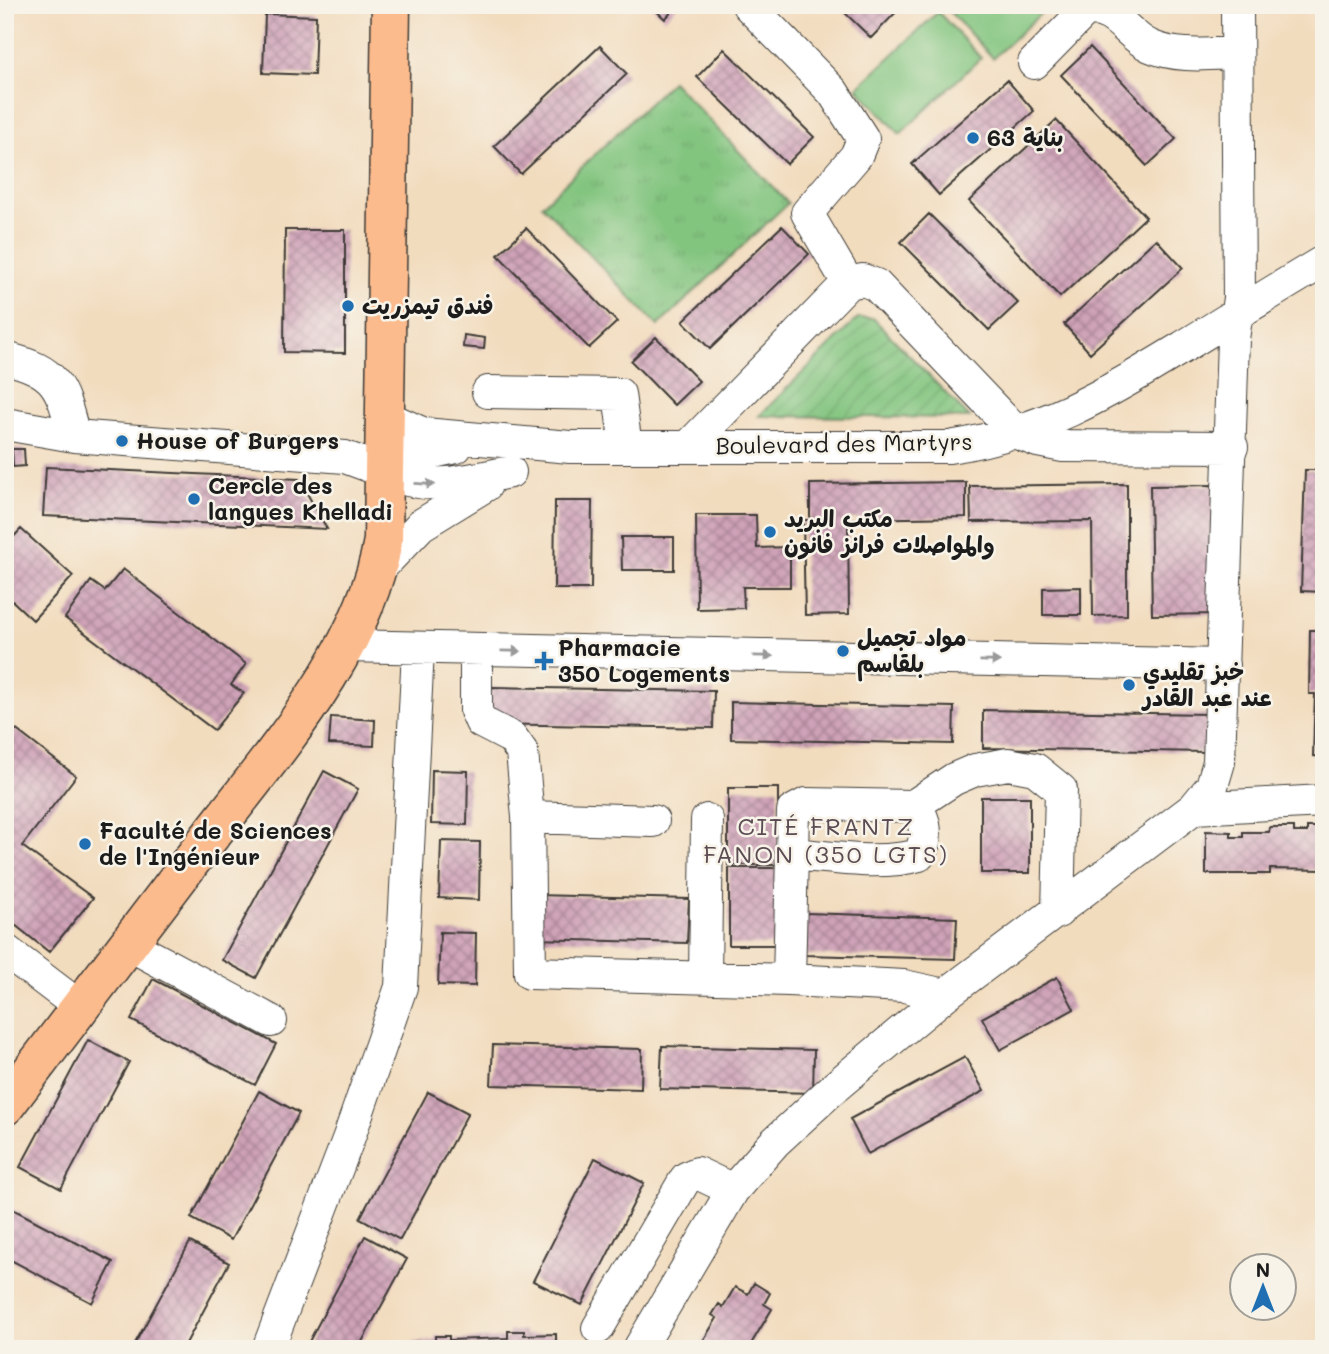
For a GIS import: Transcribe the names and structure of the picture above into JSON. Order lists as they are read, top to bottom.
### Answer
{
  "streets": {
    "street": ["Boulevard des Martyrs"]
  },
  "districts": ["CITÉ FRANTZ FANON (350 LGTS)"],
  "places": {
    "other": [
      "بناية 63",
      "فندق تيمزريت",
      "House of Burgers",
      "Cercle des langues Khelladi",
      "مكتب البريد والمواصلات فرانز فانون",
      "مواد تجميل بلقاسم",
      "خبز تقليدي عند عبد القادر",
      "Faculté de Sciences de l'Ingénieur"
    ],
    "health": ["Pharmacie 350 Logements"]
  },
  "north": "top"
}
